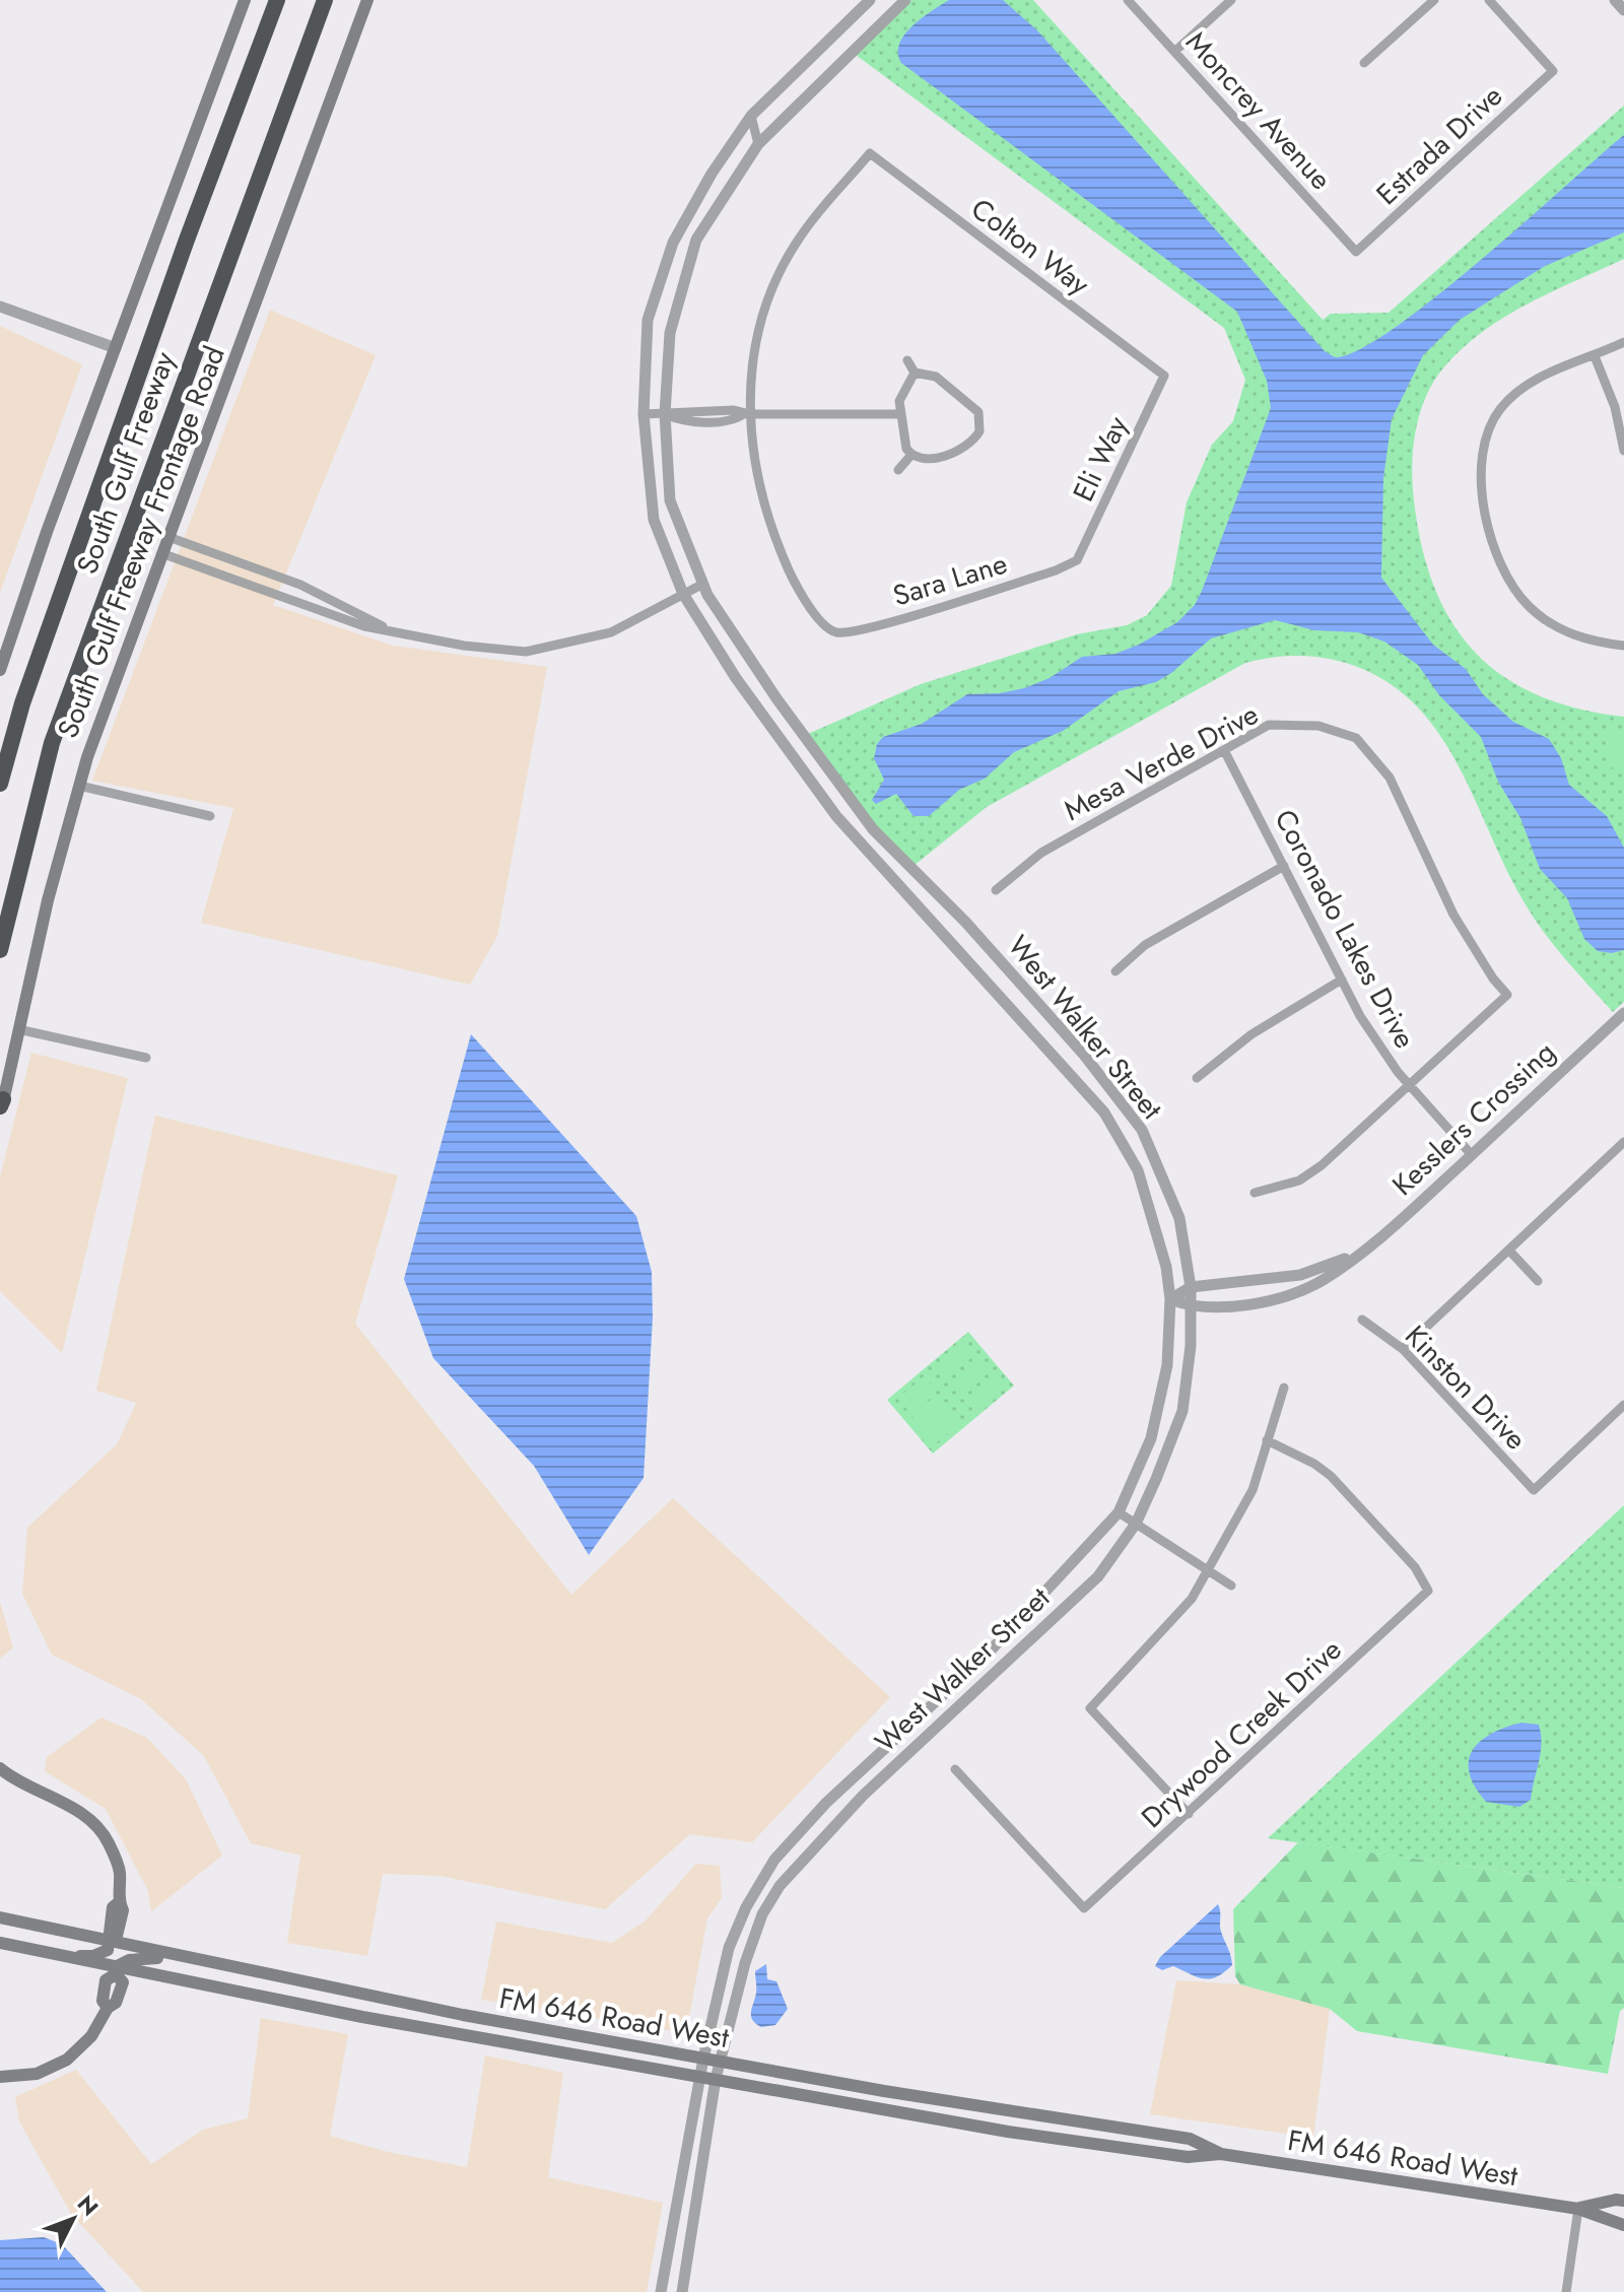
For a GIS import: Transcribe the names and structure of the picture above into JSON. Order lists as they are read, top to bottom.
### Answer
{
  "streets": {
    "highway": ["South Gulf Freeway"],
    "main road": ["South Gulf Freeway Frontage Road", "FM 646 Road West"],
    "street": [
      "Moncrey Avenue",
      "Estrada Drive",
      "Colton Way",
      "Eli Way",
      "Sara Lane",
      "Mesa Verde Drive",
      "Coronado Lakes Drive",
      "West Walker Street",
      "Kesslers Crossing",
      "Kinston Drive",
      "Drywood Creek Drive"
    ]
  },
  "crossings": [
    ["Moncrey Avenue", "Estrada Drive"],
    ["Colton Way", "Eli Way"],
    ["Colton Way", "Sara Lane"],
    ["Eli Way", "Sara Lane"],
    ["Mesa Verde Drive", "Coronado Lakes Drive"],
    ["Coronado Lakes Drive", "Kesslers Crossing"],
    ["West Walker Street", "Kesslers Crossing"],
    ["West Walker Street", "FM 646 Road West"]
  ],
  "north": "top right"
}
